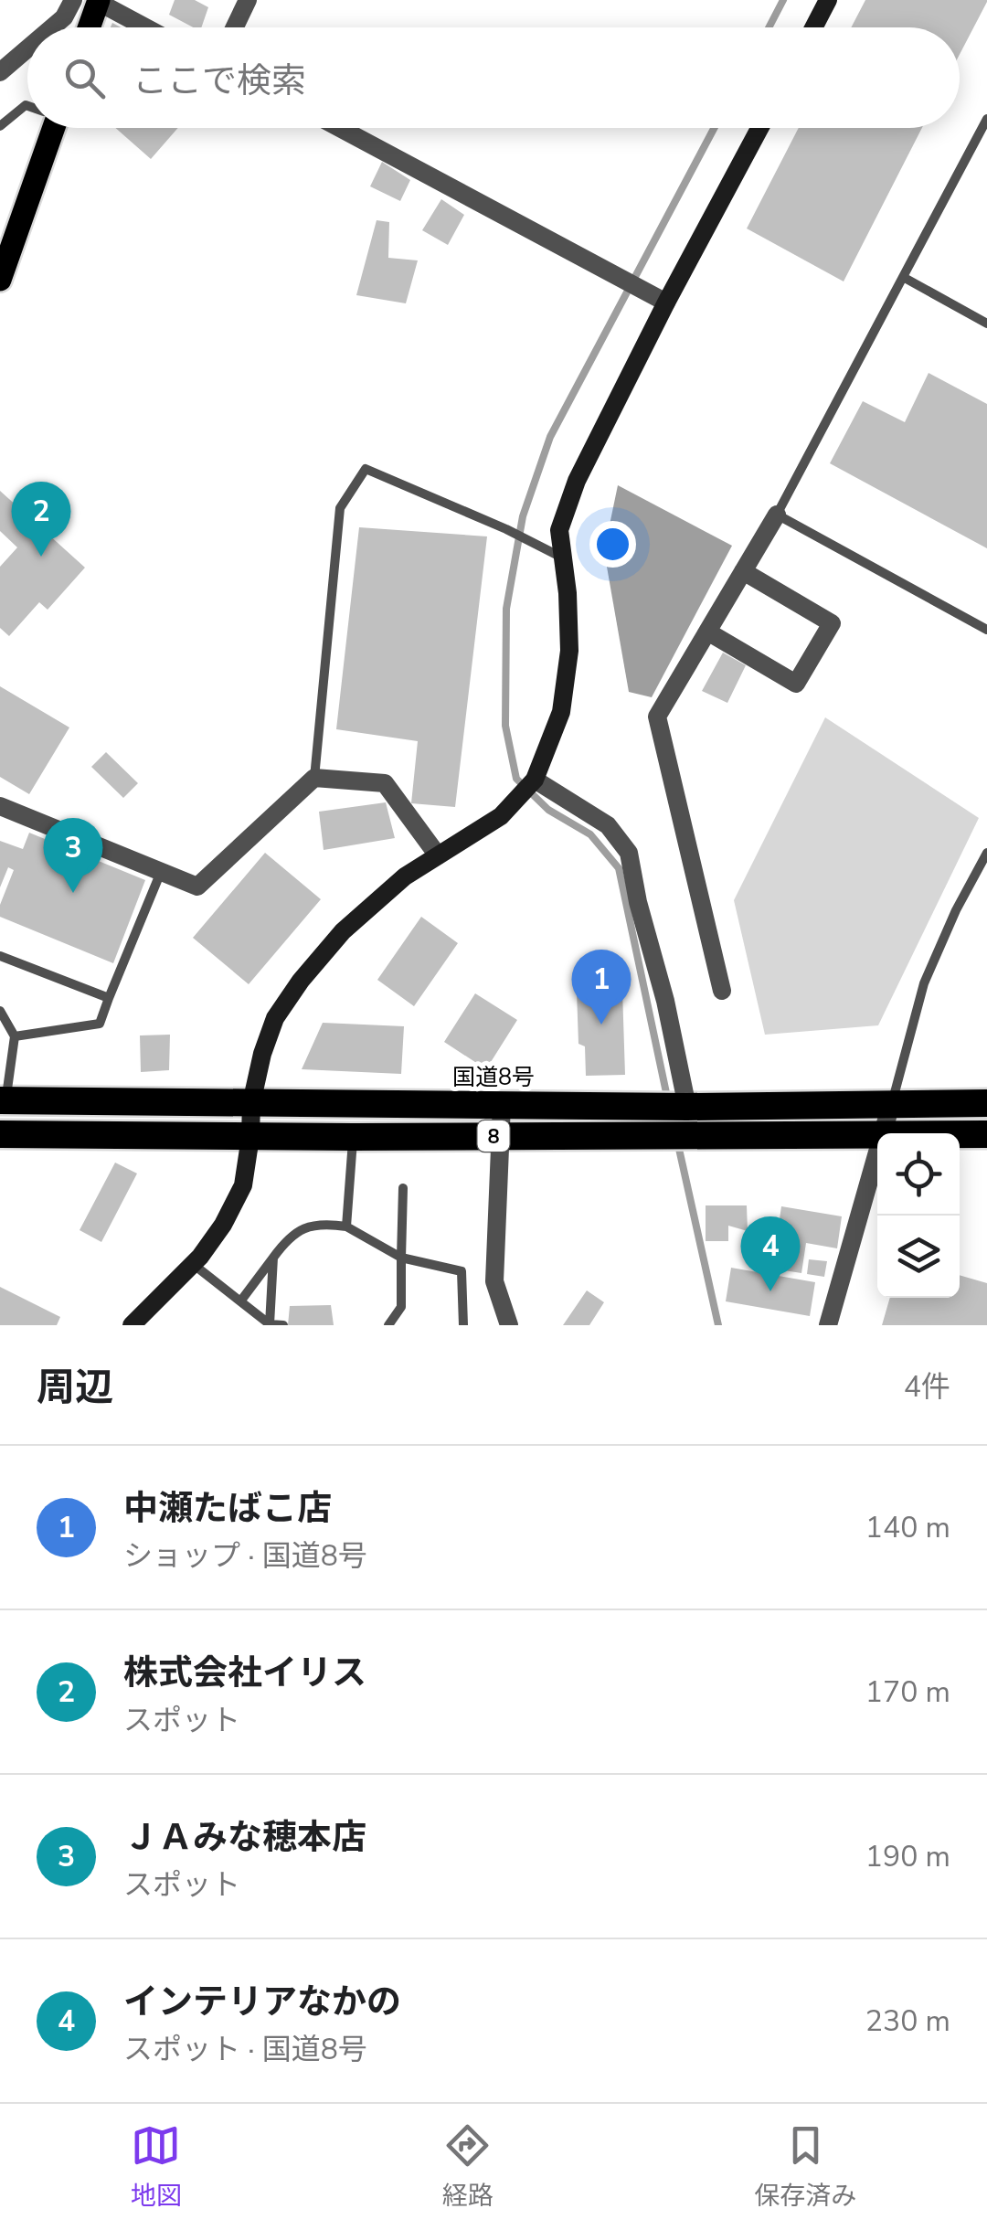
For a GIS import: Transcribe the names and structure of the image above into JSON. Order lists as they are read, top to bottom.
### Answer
{
  "streets": {
    "highway": ["国道8号", "8"]
  },
  "page": {
    "search": "ここで検索",
    "pins": [
      "2",
      "3",
      "1",
      "4"
    ],
    "heading": ["周辺", "4件"],
    "list": [
      {
        "mark": "1",
        "name": "中瀬たばこ店",
        "note": "ショップ · 国道8号",
        "value": "140 m"
      },
      {
        "mark": "2",
        "name": "株式会社イリス",
        "note": "スポット",
        "value": "170 m"
      },
      {
        "mark": "3",
        "name": "ＪＡみな穂本店",
        "note": "スポット",
        "value": "190 m"
      },
      {
        "mark": "4",
        "name": "インテリアなかの",
        "note": "スポット · 国道8号",
        "value": "230 m"
      }
    ],
    "nav": ["地図", "経路", "保存済み"]
  }
}
